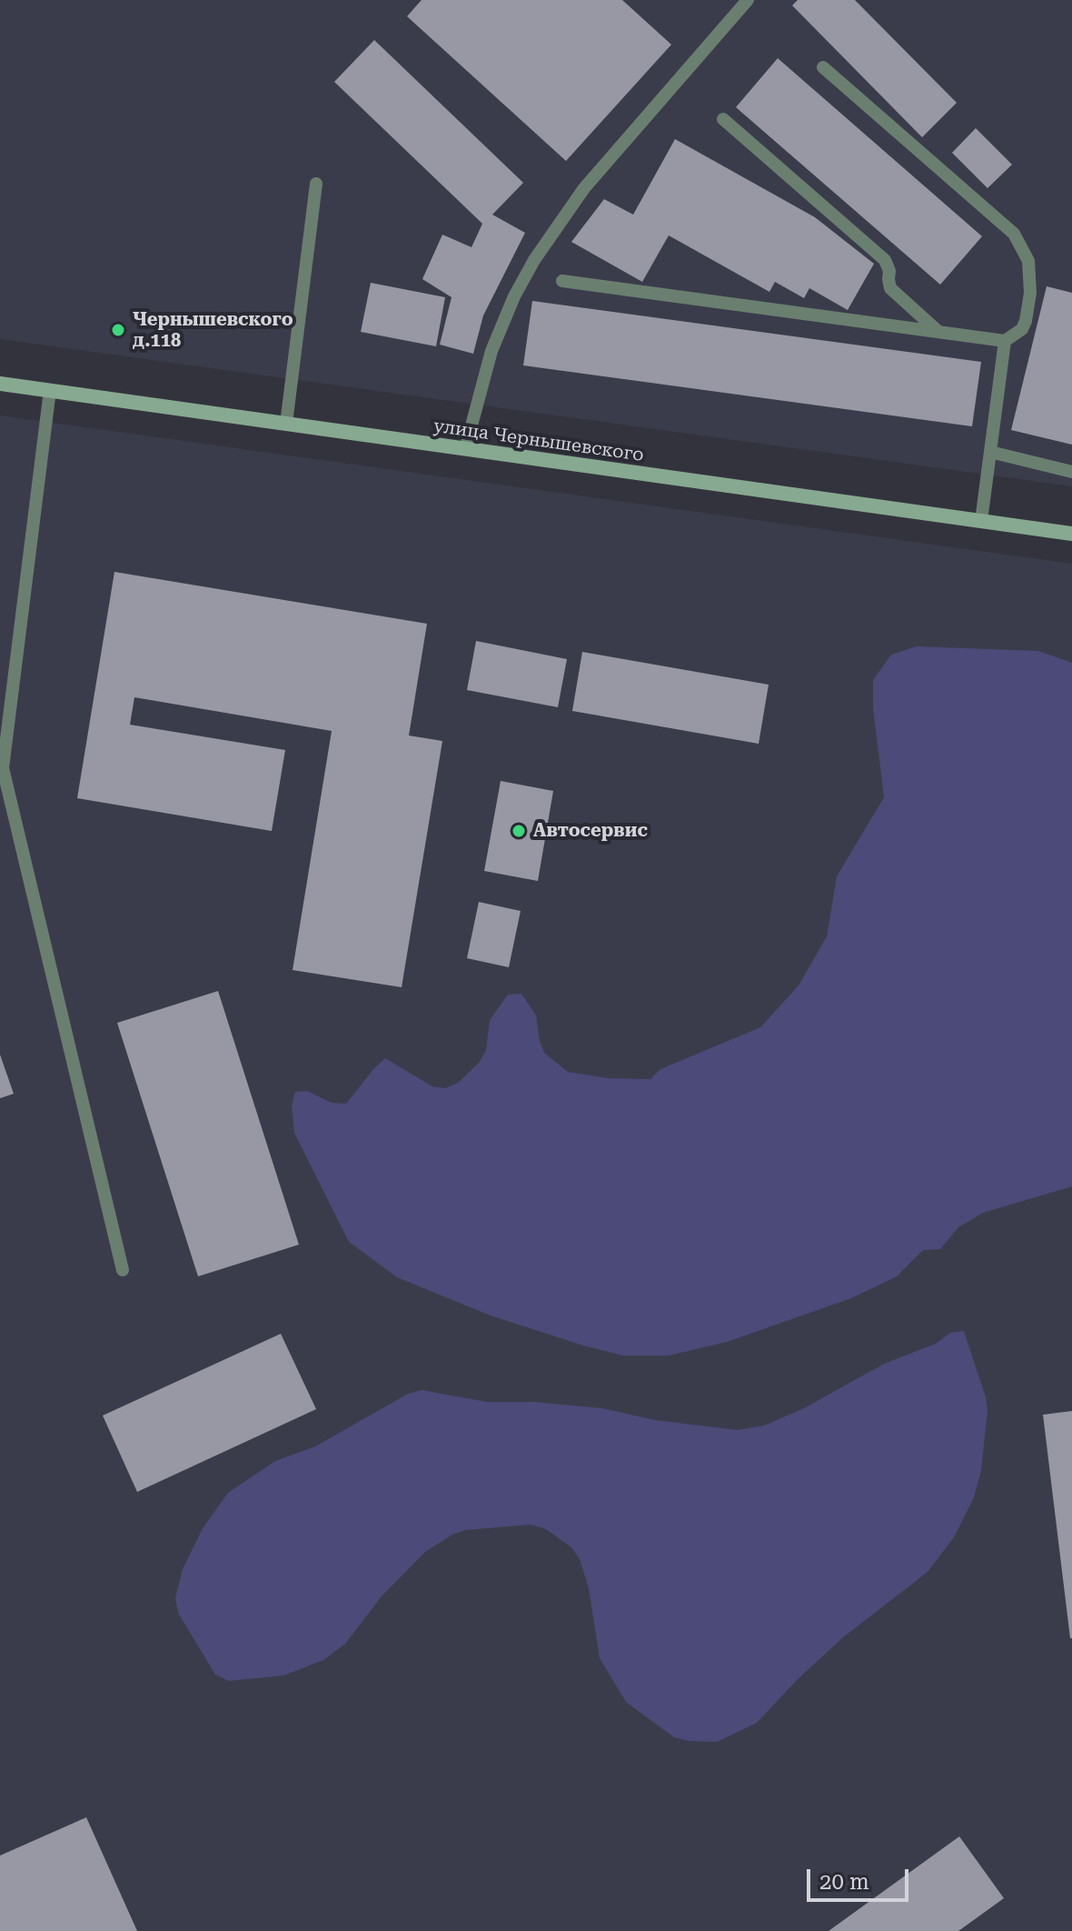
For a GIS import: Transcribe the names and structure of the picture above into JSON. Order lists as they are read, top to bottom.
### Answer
{
  "streets": {
    "main road": ["улица Чернышевского"]
  },
  "places": ["Чернышевского д.118", "Автосервис"],
  "scale_bar": "20 m"
}
